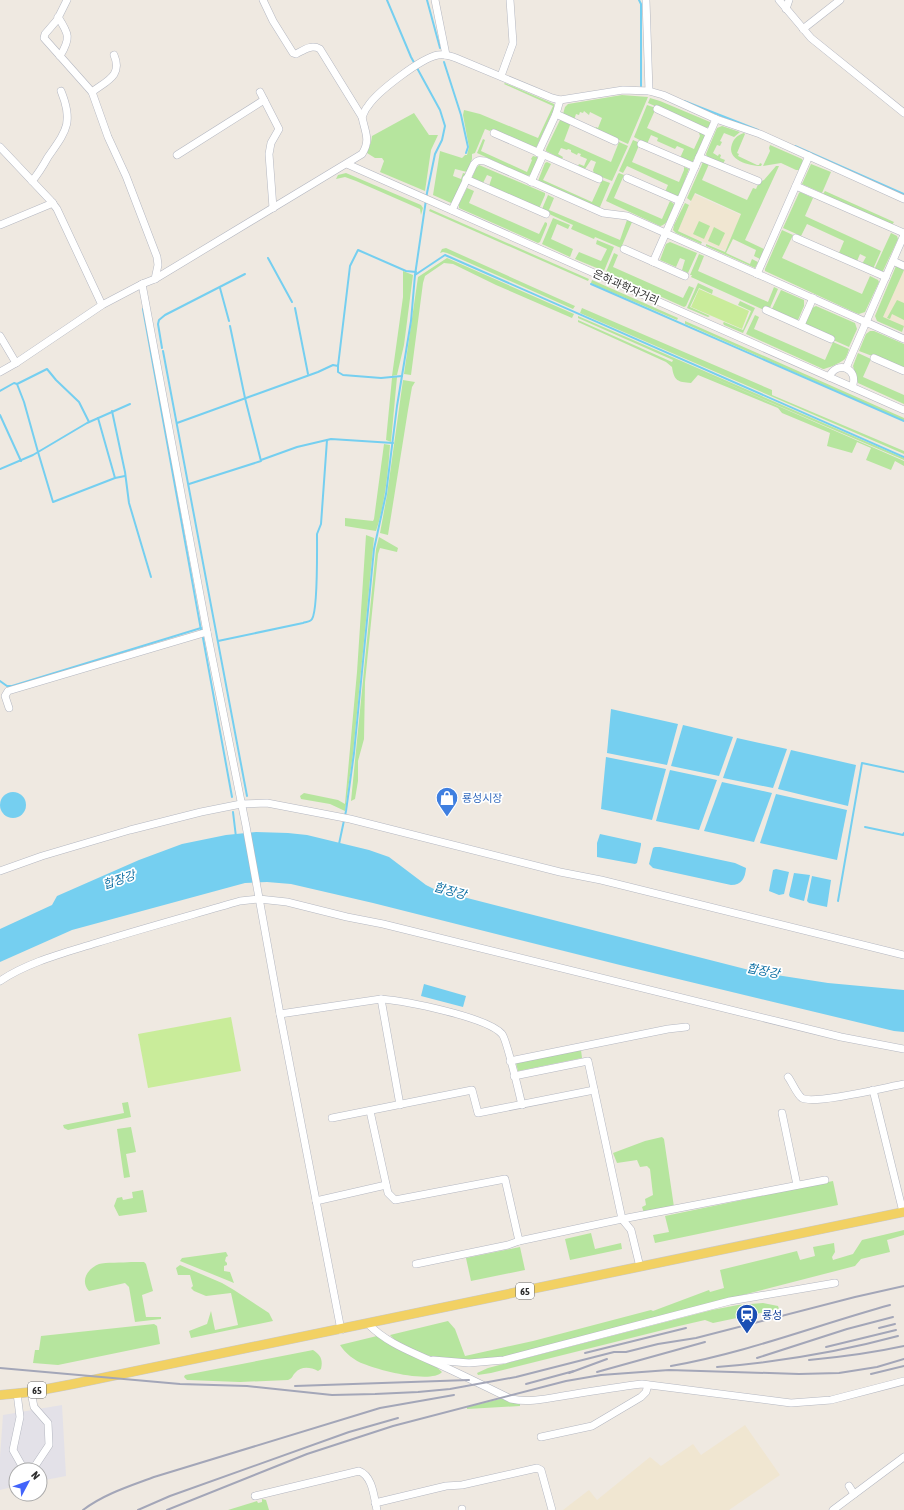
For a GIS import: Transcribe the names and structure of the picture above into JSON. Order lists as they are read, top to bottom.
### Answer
{
  "streets": {
    "main road": ["65"],
    "street": ["은하과학자거리"]
  },
  "water": ["합장강"],
  "places": {
    "shop": ["룡성시장"],
    "station": ["룡성"]
  },
  "north": "top right"
}
